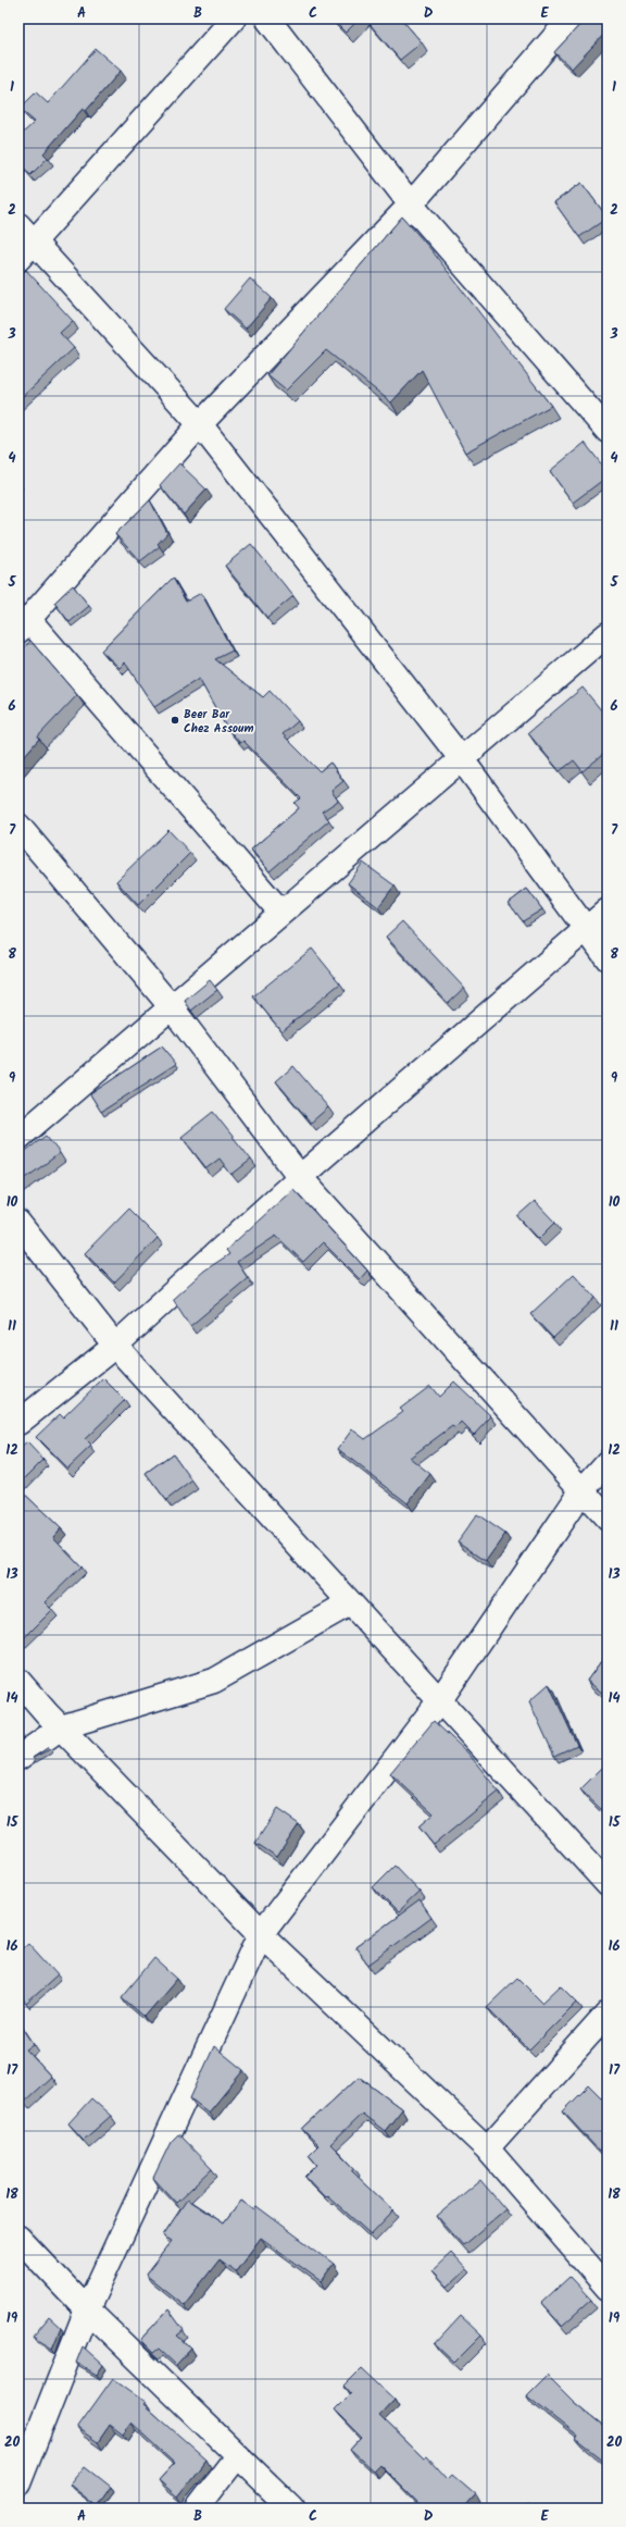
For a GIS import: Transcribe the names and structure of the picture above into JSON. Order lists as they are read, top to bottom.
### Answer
{
  "places": ["Beer Bar Chez Assoum"],
  "grid": {
    "columns": [
      "A",
      "B",
      "C",
      "D",
      "E"
    ],
    "rows": [
      "1",
      "2",
      "3",
      "4",
      "5",
      "6",
      "7",
      "8",
      "9",
      "10",
      "11",
      "12",
      "13",
      "14",
      "15",
      "16",
      "17",
      "18",
      "19",
      "20"
    ]
  }
}
